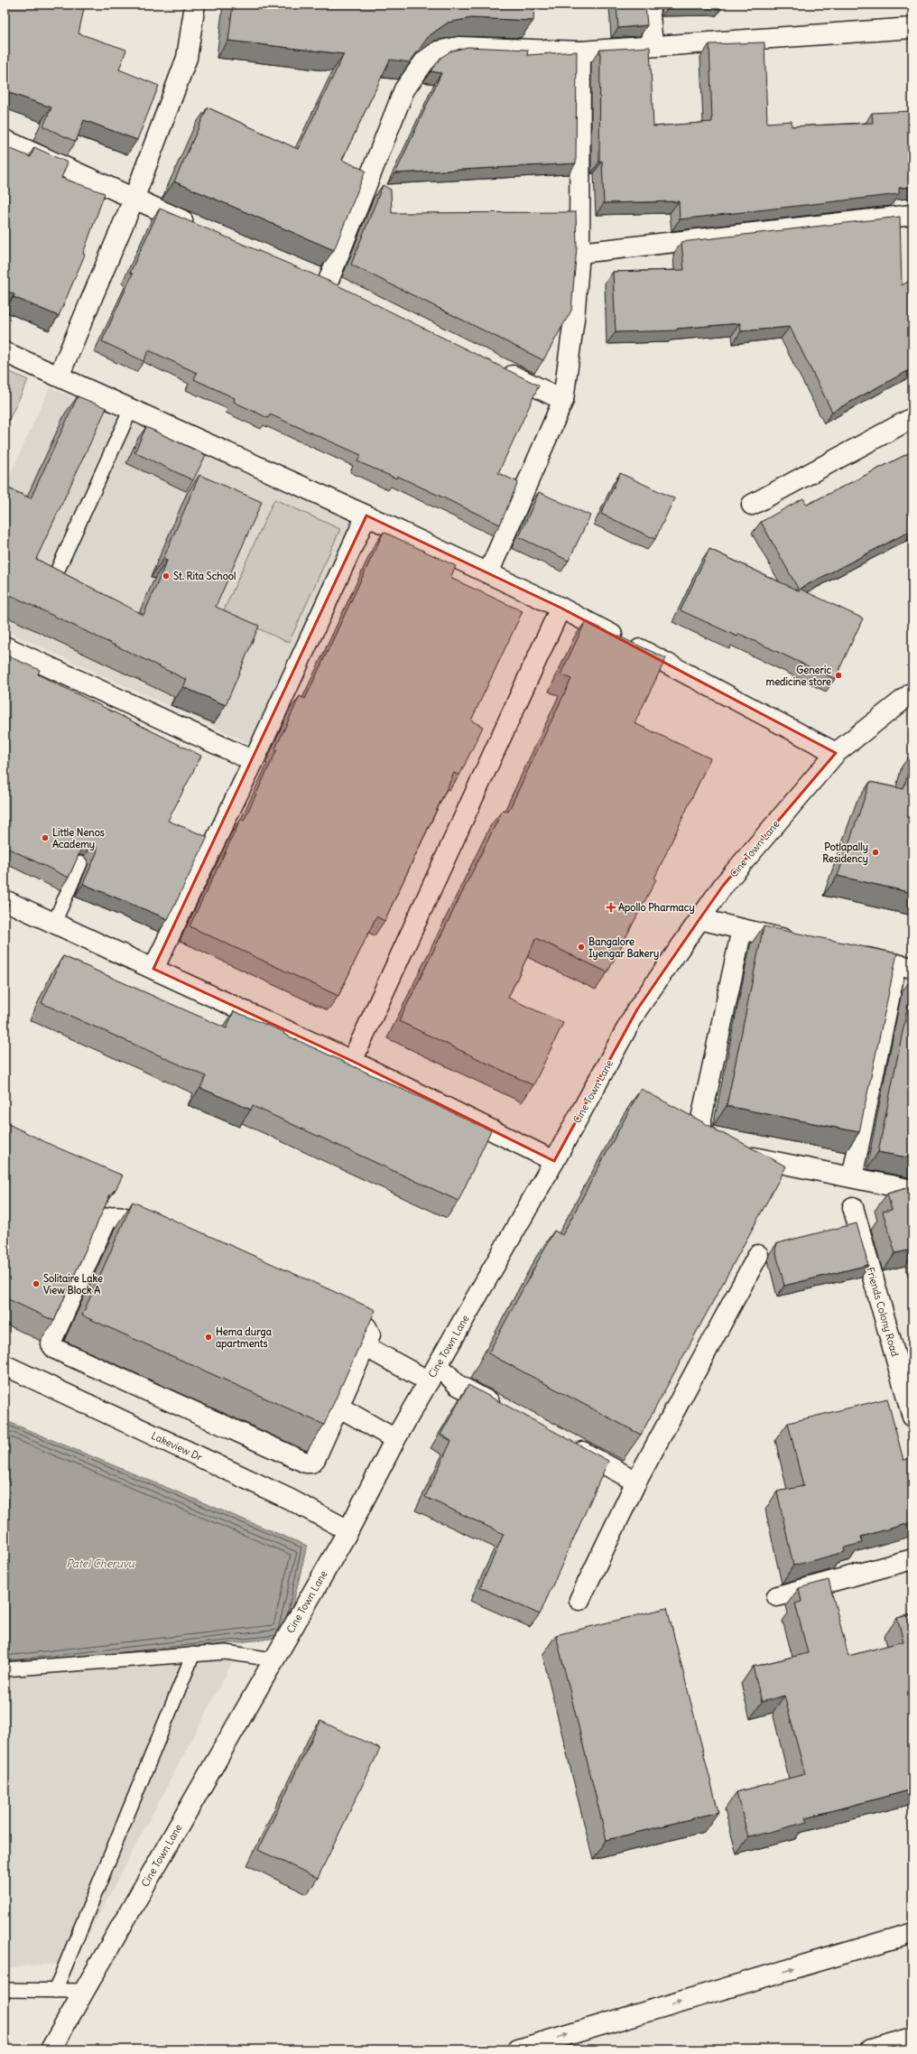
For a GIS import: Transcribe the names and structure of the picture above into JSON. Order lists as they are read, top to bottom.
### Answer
{
  "streets": {
    "main road": ["Cine Town Lane", "Friends Colony Road", "Lakeview Dr"]
  },
  "crossings": [
    ["Cine Town Lane", "Lakeview Dr"]
  ],
  "water": ["Patel Cheruvu"],
  "places": {
    "other": [
      "St. Rita School",
      "Generic medicine store",
      "Little Nenos Academy",
      "Potlapally Residency",
      "Bangalore Iyengar Bakery",
      "Solitaire Lake View Block A",
      "Hema durga apartments"
    ],
    "health": ["Apollo Pharmacy"]
  }
}
